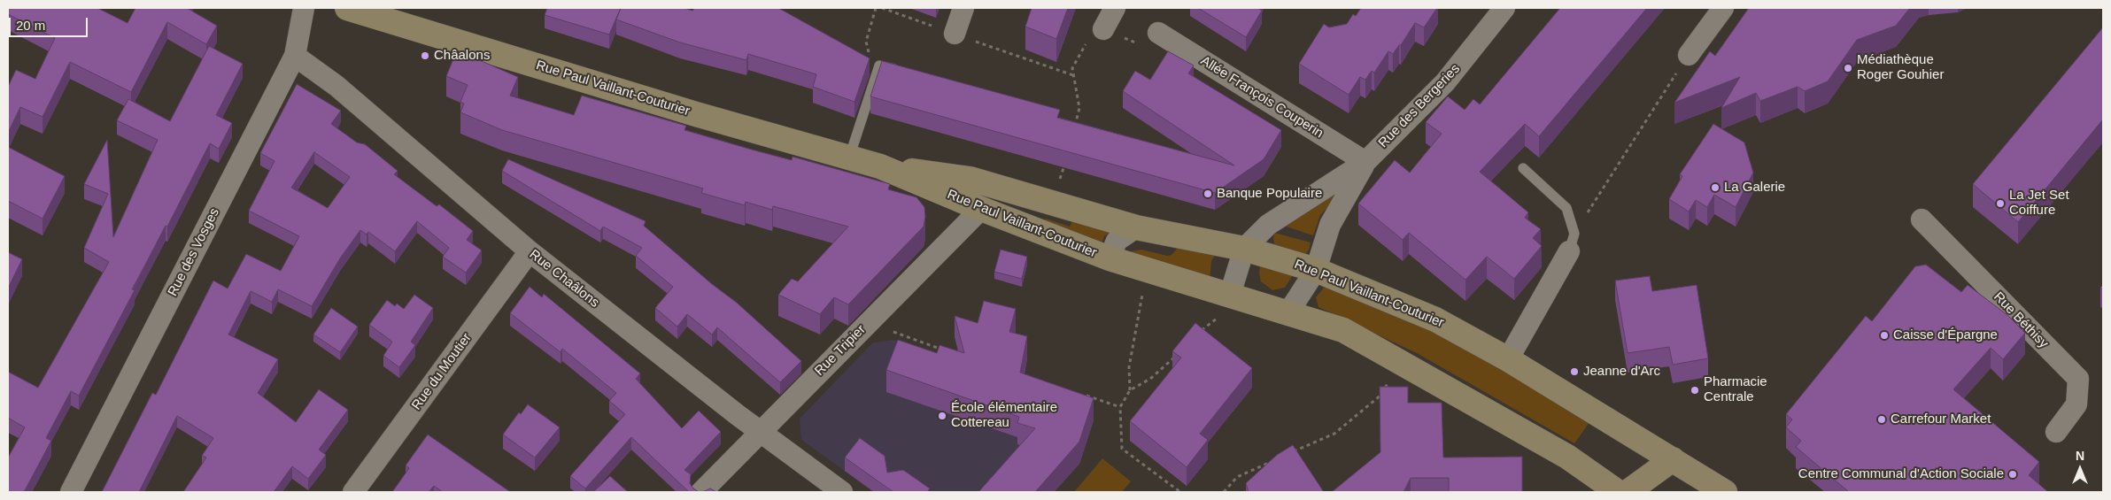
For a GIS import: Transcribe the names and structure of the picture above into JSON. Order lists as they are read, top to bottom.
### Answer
{
  "streets": {
    "main road": ["Rue Paul Vaillant-Couturier"],
    "street": [
      "Allée François Couperin",
      "Rue des Bergeries",
      "Rue des Vosges",
      "Rue Chaâlons",
      "Rue Béthisy",
      "Rue Tripier",
      "Rue du Moutier"
    ]
  },
  "crossings": [
    ["Rue Paul Vaillant-Couturier", "Rue des Bergeries"],
    ["Rue Paul Vaillant-Couturier", "Rue Tripier"],
    ["Allée François Couperin", "Rue des Bergeries"],
    ["Rue des Vosges", "Rue Chaâlons"],
    ["Rue Chaâlons", "Rue Tripier"],
    ["Rue Chaâlons", "Rue du Moutier"]
  ],
  "places": [
    "Châalons",
    "Médiathèque Roger Gouhier",
    "La Galerie",
    "Banque Populaire",
    "La Jet Set Coiffure",
    "Caisse d'Épargne",
    "Jeanne d'Arc",
    "Pharmacie Centrale",
    "École élémentaire Cottereau",
    "Carrefour Market",
    "Centre Communal d'Action Sociale"
  ],
  "scale_bar": "20 m",
  "north": "top"
}
